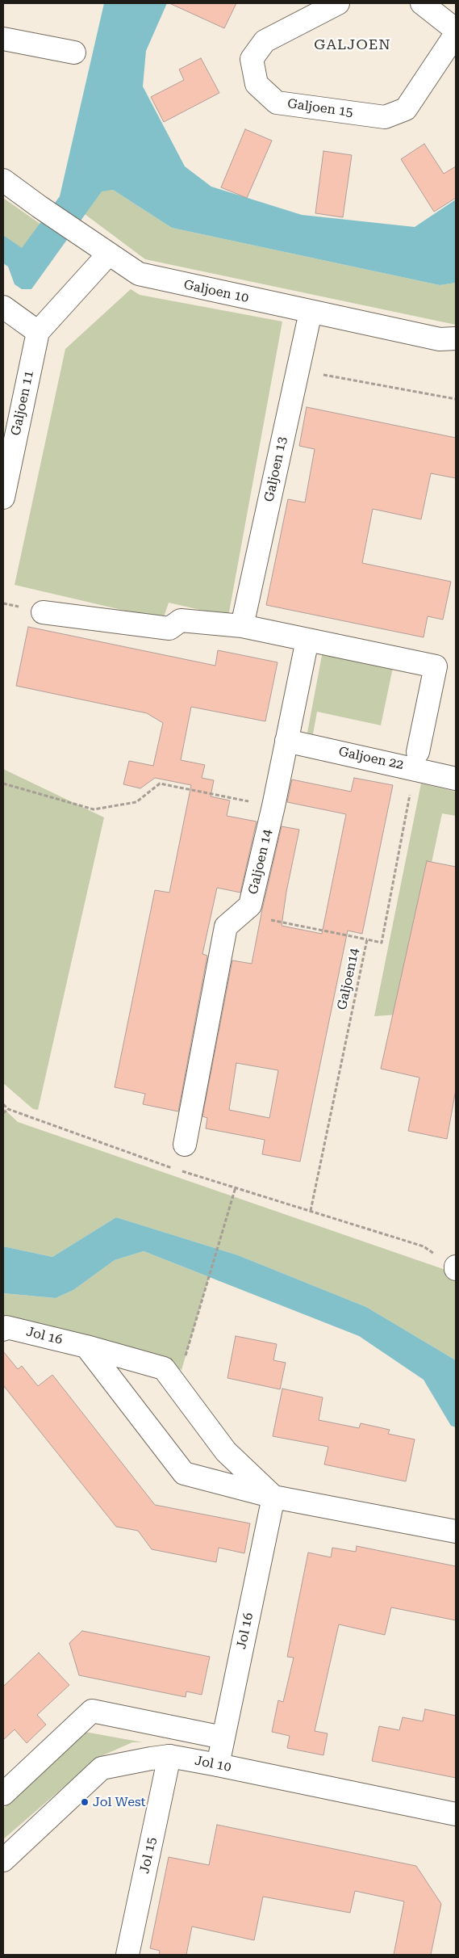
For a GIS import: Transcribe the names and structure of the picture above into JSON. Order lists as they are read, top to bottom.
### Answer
{
  "streets": {
    "street": [
      "Galjoen 15",
      "Galjoen 10",
      "Galjoen 11",
      "Galjoen 13",
      "Galjoen 22",
      "Galjoen 14",
      "Jol 16",
      "Jol 10",
      "Jol 15"
    ],
    "path": ["Galjoen14"]
  },
  "crossings": [
    ["Galjoen 10", "Galjoen 13"],
    ["Galjoen 22", "Galjoen 14"],
    ["Galjoen 22", "Galjoen14"],
    ["Jol 16", "Jol 10"],
    ["Jol 10", "Jol 15"]
  ],
  "districts": ["GALJOEN"],
  "places": ["Jol West"]
}
